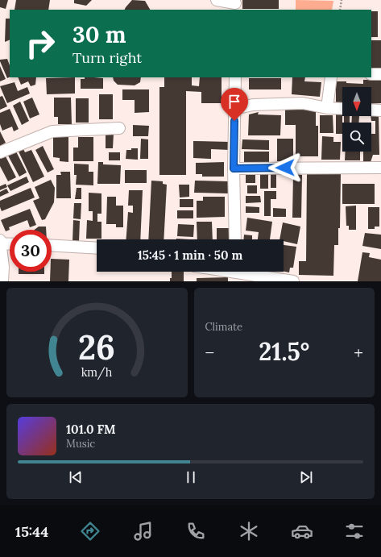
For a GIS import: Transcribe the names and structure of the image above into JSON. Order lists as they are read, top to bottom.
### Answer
{
  "north": "bottom",
  "page": {
    "turn": ["30 m", "Turn right"],
    "limit": "30",
    "trip": "15:45 · 1 min · 50 m",
    "tile": "Climate",
    "heat": ["−", "21.5°", "+"],
    "song": ["101.0 FM", "Music"],
    "tabs": "15:44",
    "gauge": ["26", "km/h"]
  }
}
